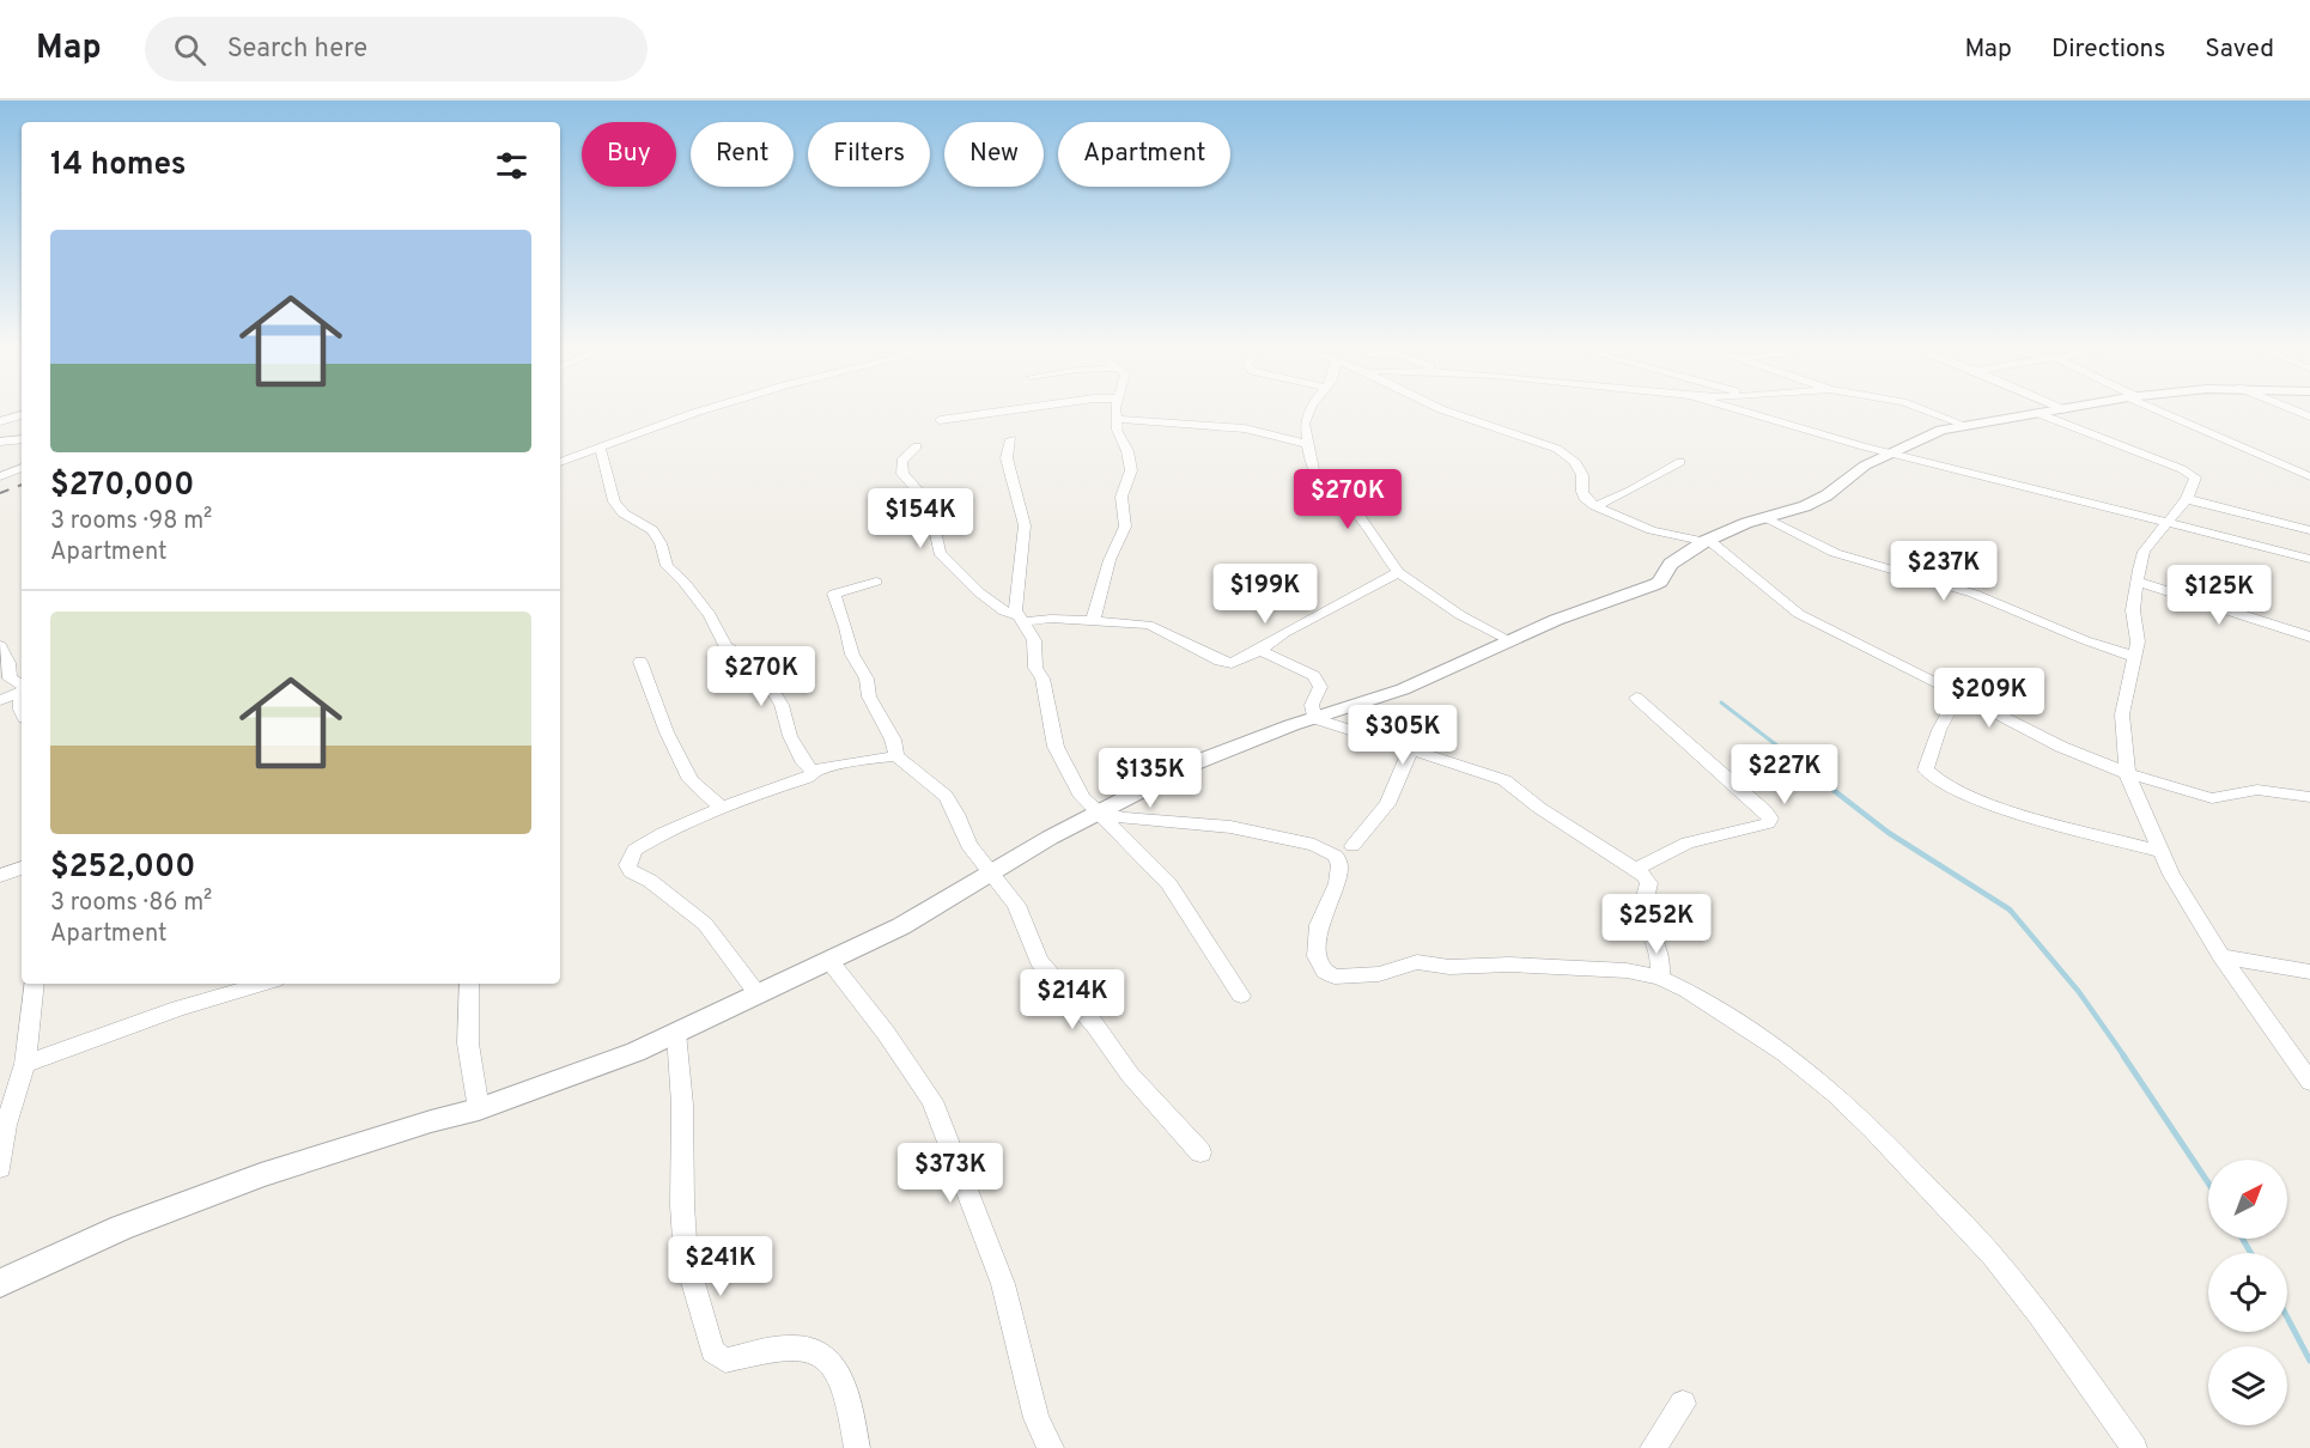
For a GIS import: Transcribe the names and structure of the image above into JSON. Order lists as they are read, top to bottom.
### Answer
{
  "north": "top right",
  "page": {
    "header": "Map",
    "search": "Search here",
    "nav": ["Map", "Directions", "Saved"],
    "chip": [
      "Buy",
      "Rent",
      "Filters",
      "New",
      "Apartment"
    ],
    "heading": "14 homes",
    "list": [
      {
        "name": "$270,000",
        "note": "3 rooms · 98 m² · Apartment"
      },
      {
        "name": "$252,000",
        "note": "3 rooms · 86 m² · Apartment"
      }
    ],
    "price": [
      "$270K",
      "$154K",
      "$237K",
      "$199K",
      "$125K",
      "$270K",
      "$209K",
      "$305K",
      "$227K",
      "$135K",
      "$252K",
      "$214K",
      "$373K",
      "$241K"
    ]
  }
}
